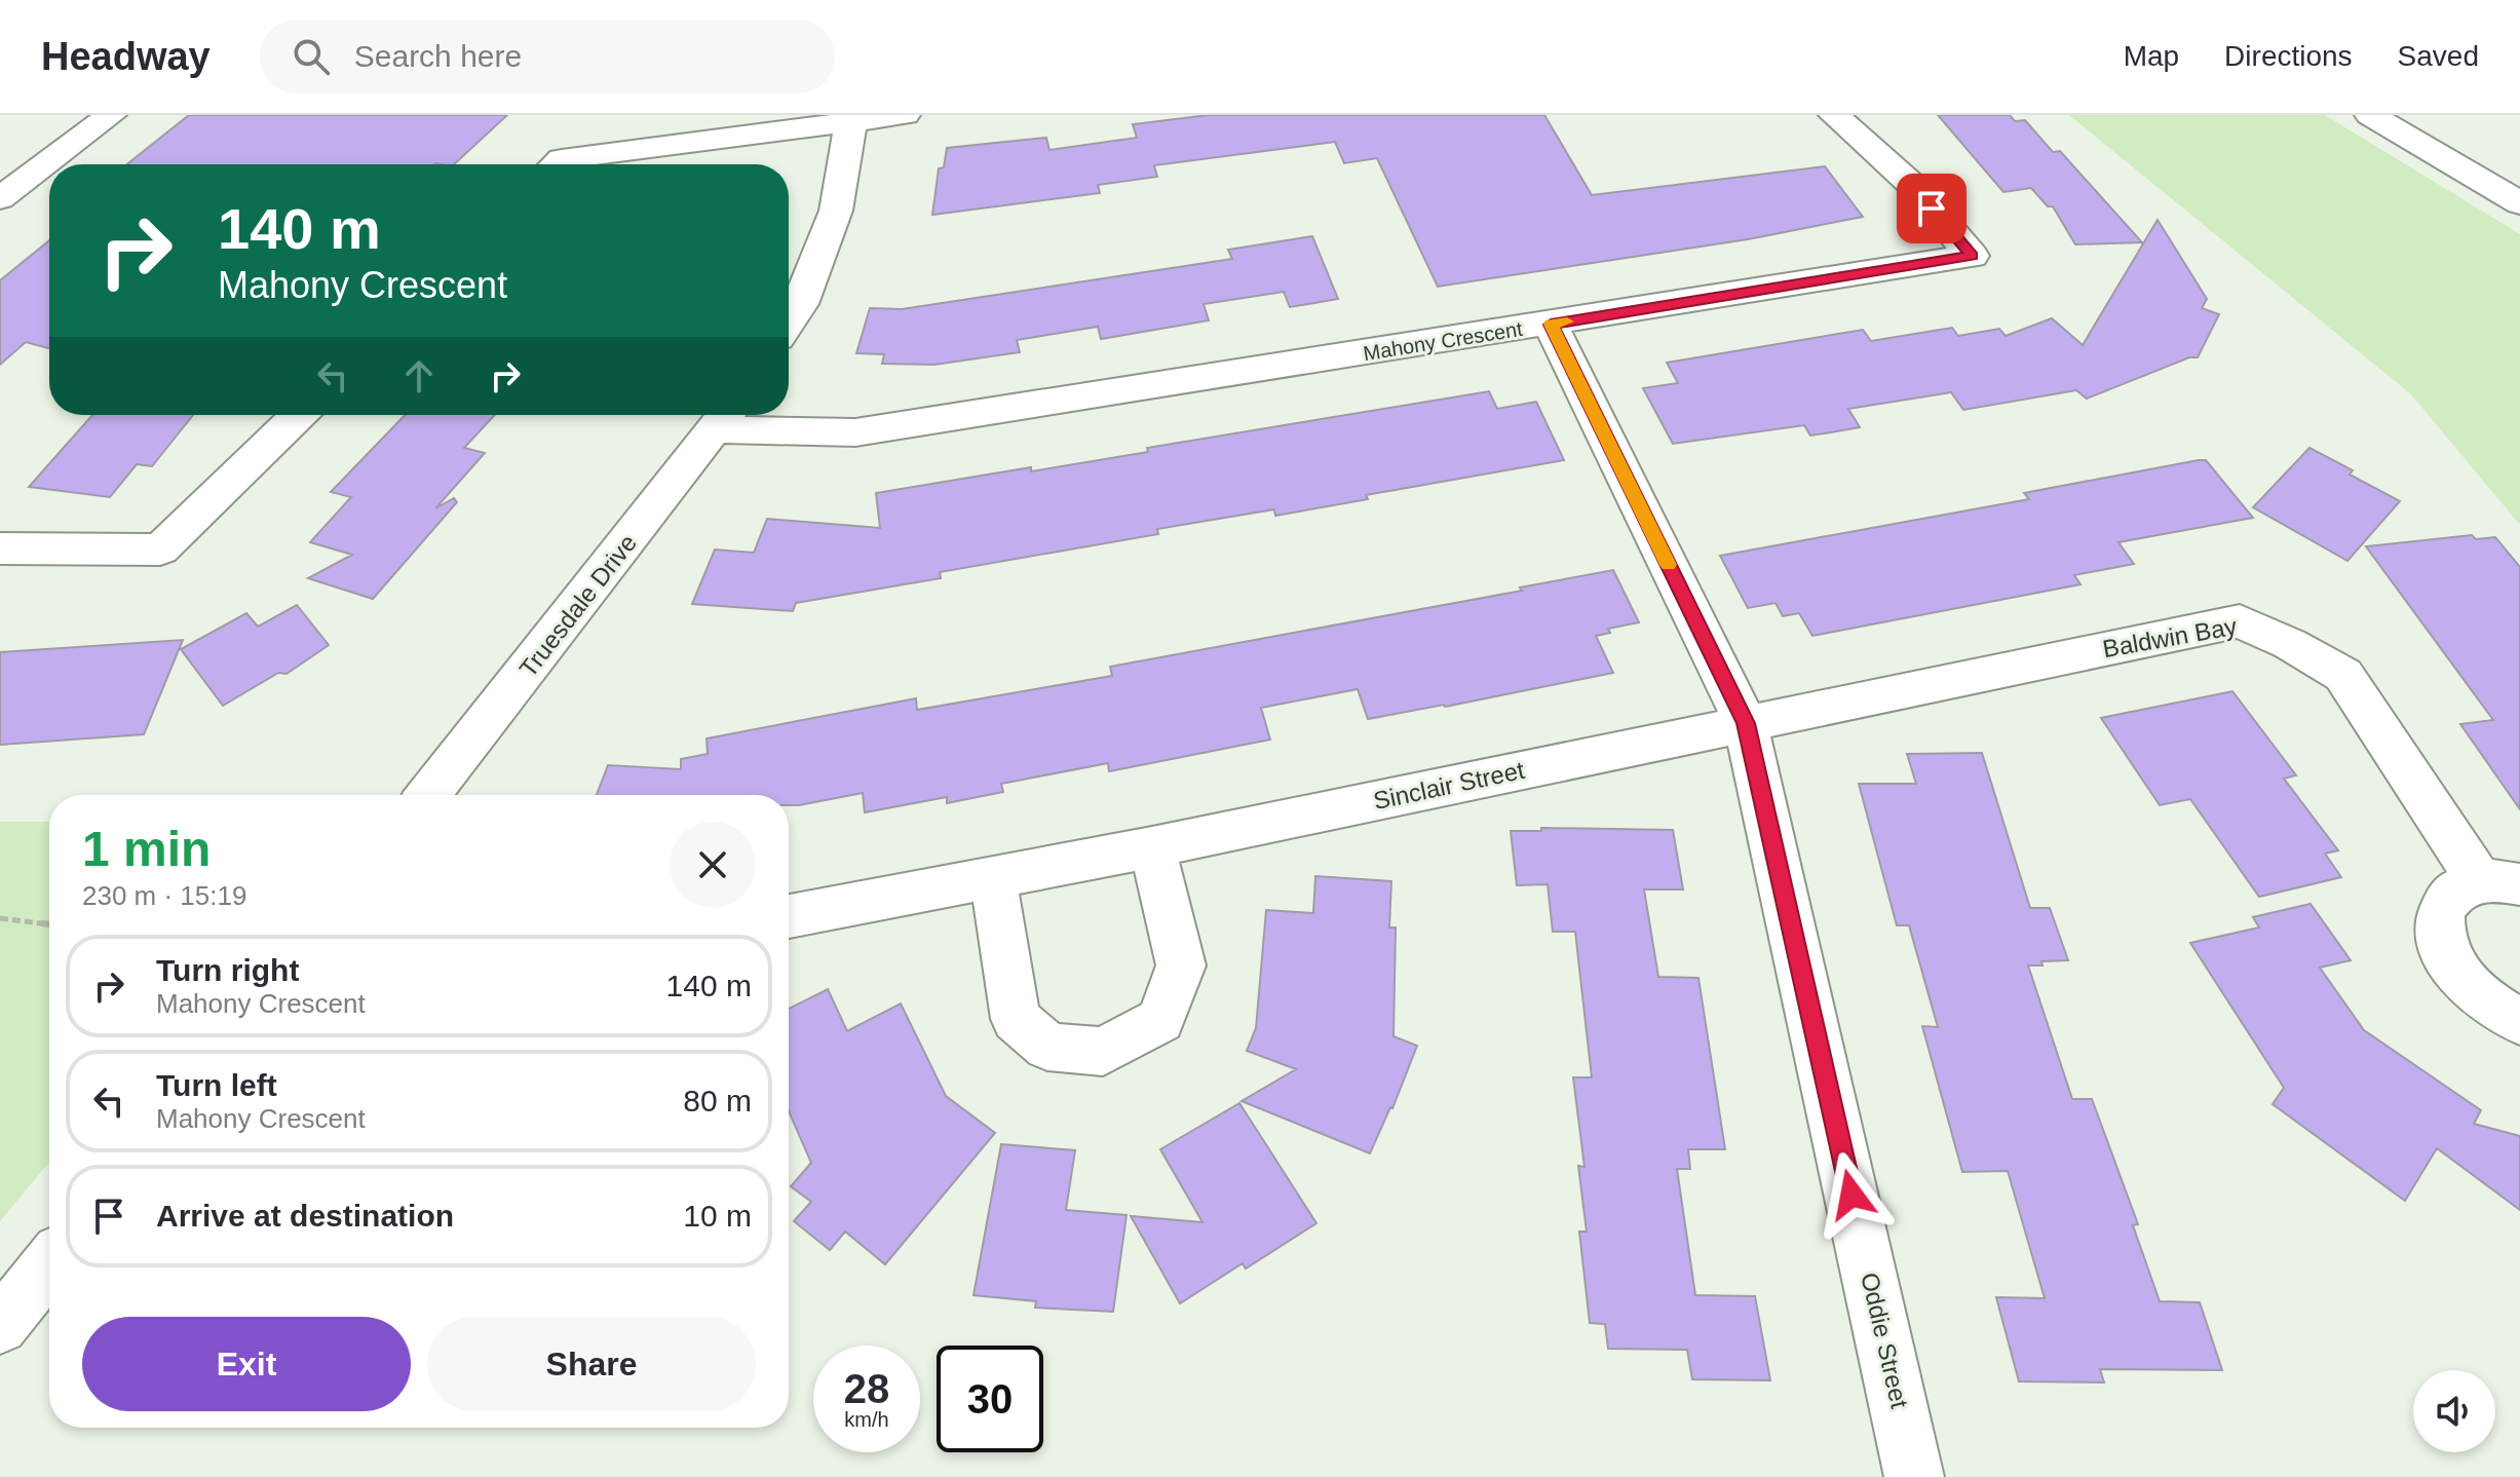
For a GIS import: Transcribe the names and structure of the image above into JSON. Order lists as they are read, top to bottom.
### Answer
{
  "streets": {
    "main road": [
      "Mahony Crescent",
      "Truesdale Drive",
      "Baldwin Bay",
      "Sinclair Street",
      "Oddie Street"
    ]
  },
  "crossings": [
    ["Mahony Crescent", "Truesdale Drive"],
    ["Mahony Crescent", "Oddie Street"],
    ["Baldwin Bay", "Sinclair Street"],
    ["Baldwin Bay", "Oddie Street"],
    ["Sinclair Street", "Oddie Street"]
  ],
  "page": {
    "header": "Headway",
    "search": "Search here",
    "nav": ["Map", "Directions", "Saved"],
    "turn": ["140 m", "Mahony Crescent"],
    "heading": ["1 min", "230 m · 15:19"],
    "list": [
      {
        "name": "Turn right",
        "note": "Mahony Crescent",
        "value": "140 m"
      },
      {
        "name": "Turn left",
        "note": "Mahony Crescent",
        "value": "80 m"
      },
      {
        "name": "Arrive at destination",
        "value": "10 m"
      }
    ],
    "buttons": ["Exit", "Share"],
    "speed": "28 km/h",
    "limit": "30"
  }
}
